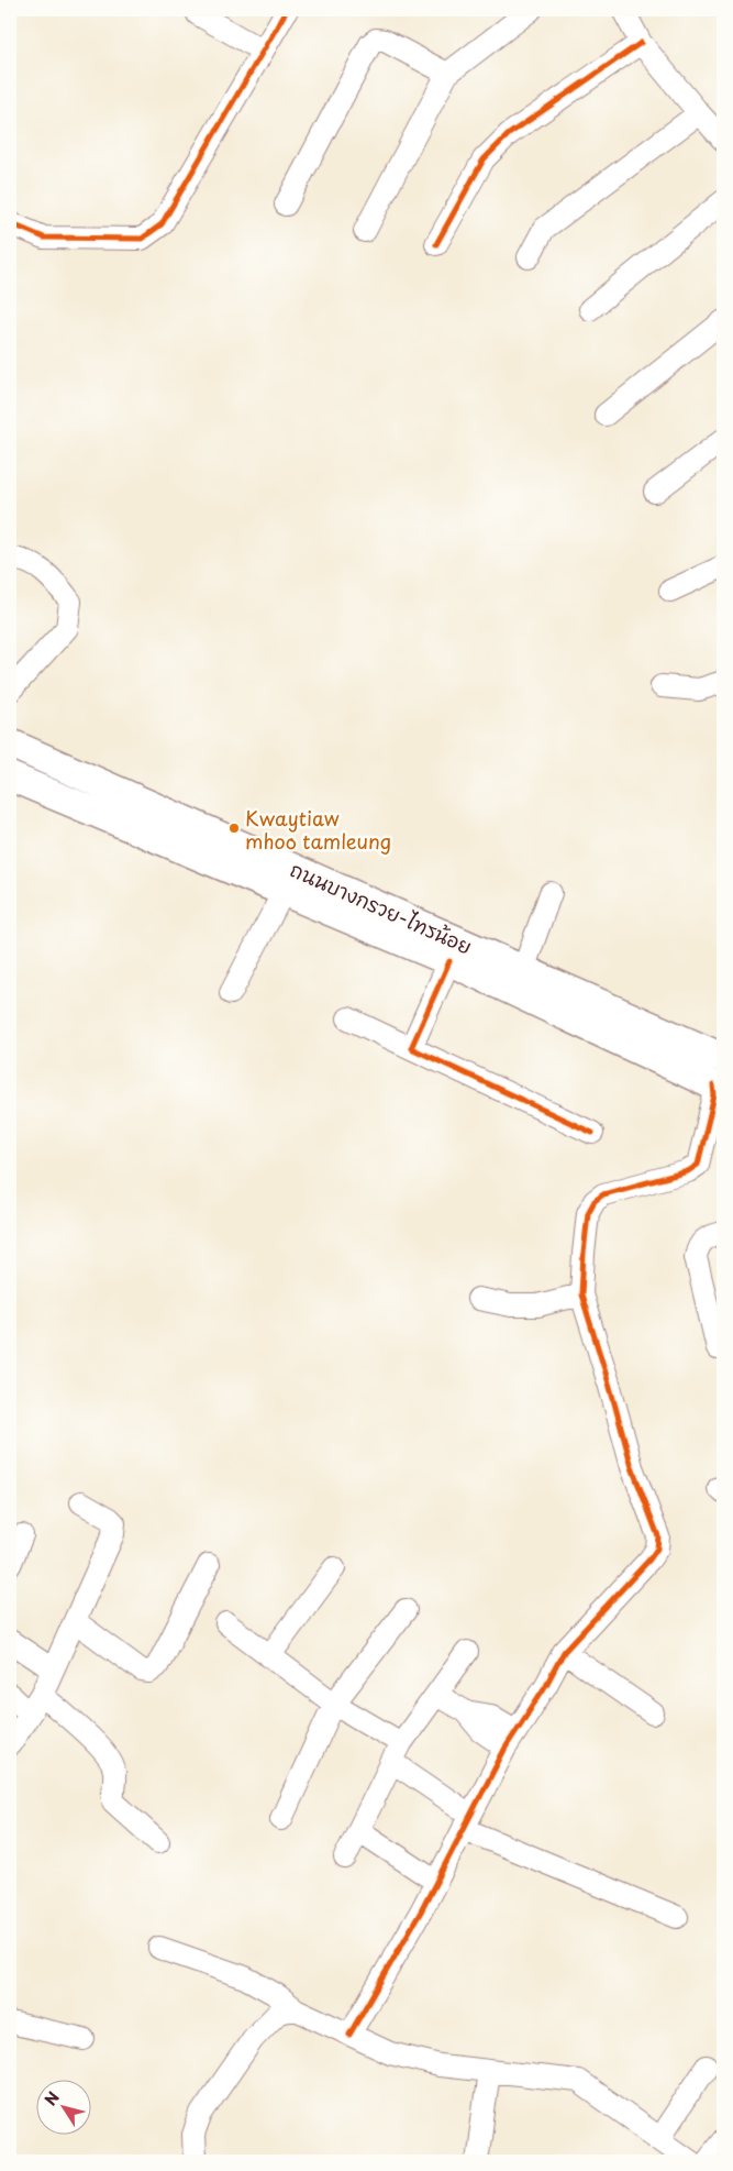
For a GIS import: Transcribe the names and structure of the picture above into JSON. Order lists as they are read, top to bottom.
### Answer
{
  "streets": {
    "main road": ["ถนนบางกรวย-ไทรน้อย"]
  },
  "places": ["Kwaytiaw mhoo tamleung"],
  "north": "top left"
}
